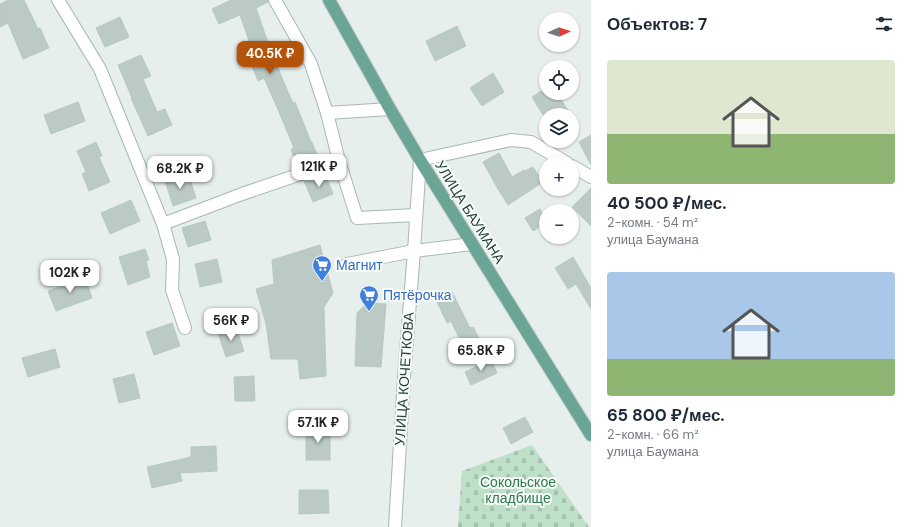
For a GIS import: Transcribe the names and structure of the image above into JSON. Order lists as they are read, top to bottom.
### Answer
{
  "streets": {
    "main road": ["УЛИЦА БАУМАНА"],
    "street": ["УЛИЦА КОЧЕТКОВА"]
  },
  "crossings": [
    ["УЛИЦА БАУМАНА", "УЛИЦА КОЧЕТКОВА"]
  ],
  "parks": ["Сокольское кладбище"],
  "places": {
    "supermarket": ["Магнит", "Пятёрочка"]
  },
  "north": "right",
  "page": {
    "heading": "Объектов: 7",
    "map_buttons": ["+", "−"],
    "price": [
      "40.5K ₽",
      "121K ₽",
      "68.2K ₽",
      "102K ₽",
      "56K ₽",
      "65.8K ₽",
      "57.1K ₽"
    ],
    "list": [
      {
        "name": "40 500 ₽/мес.",
        "note": "2-комн. · 54 m² · улица Баумана"
      },
      {
        "name": "65 800 ₽/мес.",
        "note": "2-комн. · 66 m² · улица Баумана"
      }
    ]
  }
}
